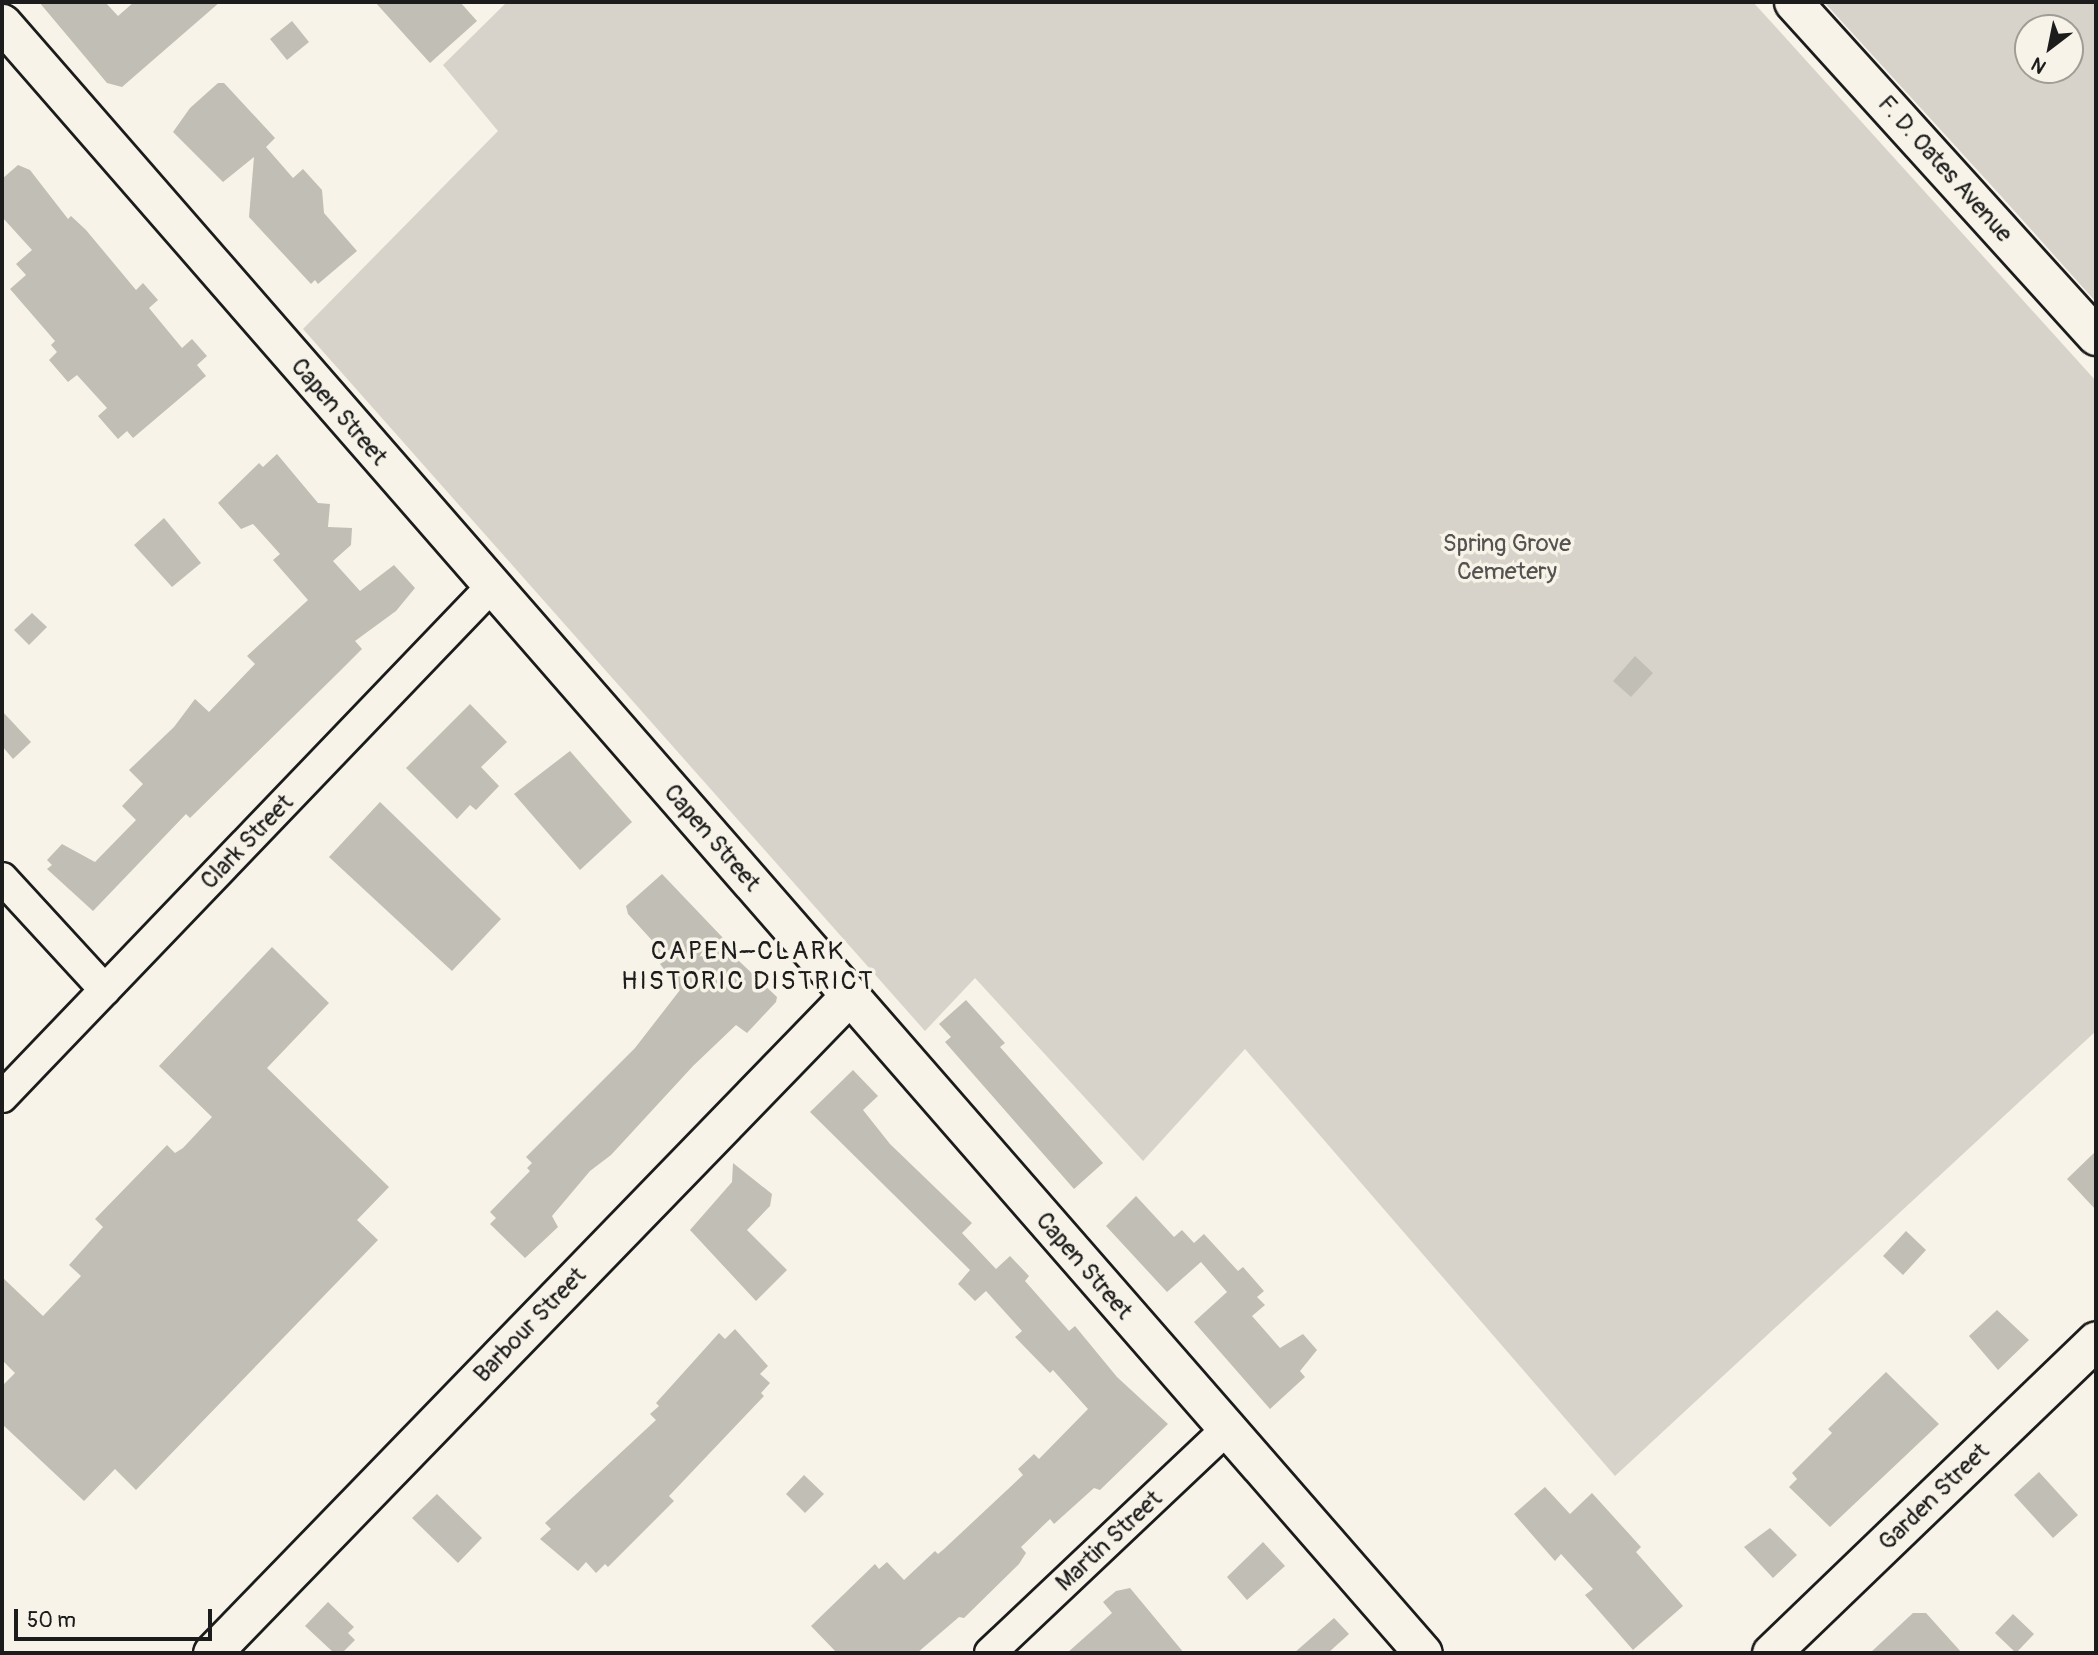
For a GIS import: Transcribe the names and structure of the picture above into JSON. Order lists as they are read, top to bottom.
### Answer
{
  "streets": {
    "street": [
      "F. D. Oates Avenue",
      "Capen Street",
      "Clark Street",
      "Barbour Street",
      "Garden Street",
      "Martin Street"
    ]
  },
  "crossings": [
    ["Capen Street", "Clark Street"],
    ["Capen Street", "Barbour Street"],
    ["Capen Street", "Martin Street"]
  ],
  "districts": ["CAPEN–CLARK HISTORIC DISTRICT"],
  "parks": ["Spring Grove Cemetery"],
  "scale_bar": "50 m",
  "north": "bottom left"
}
